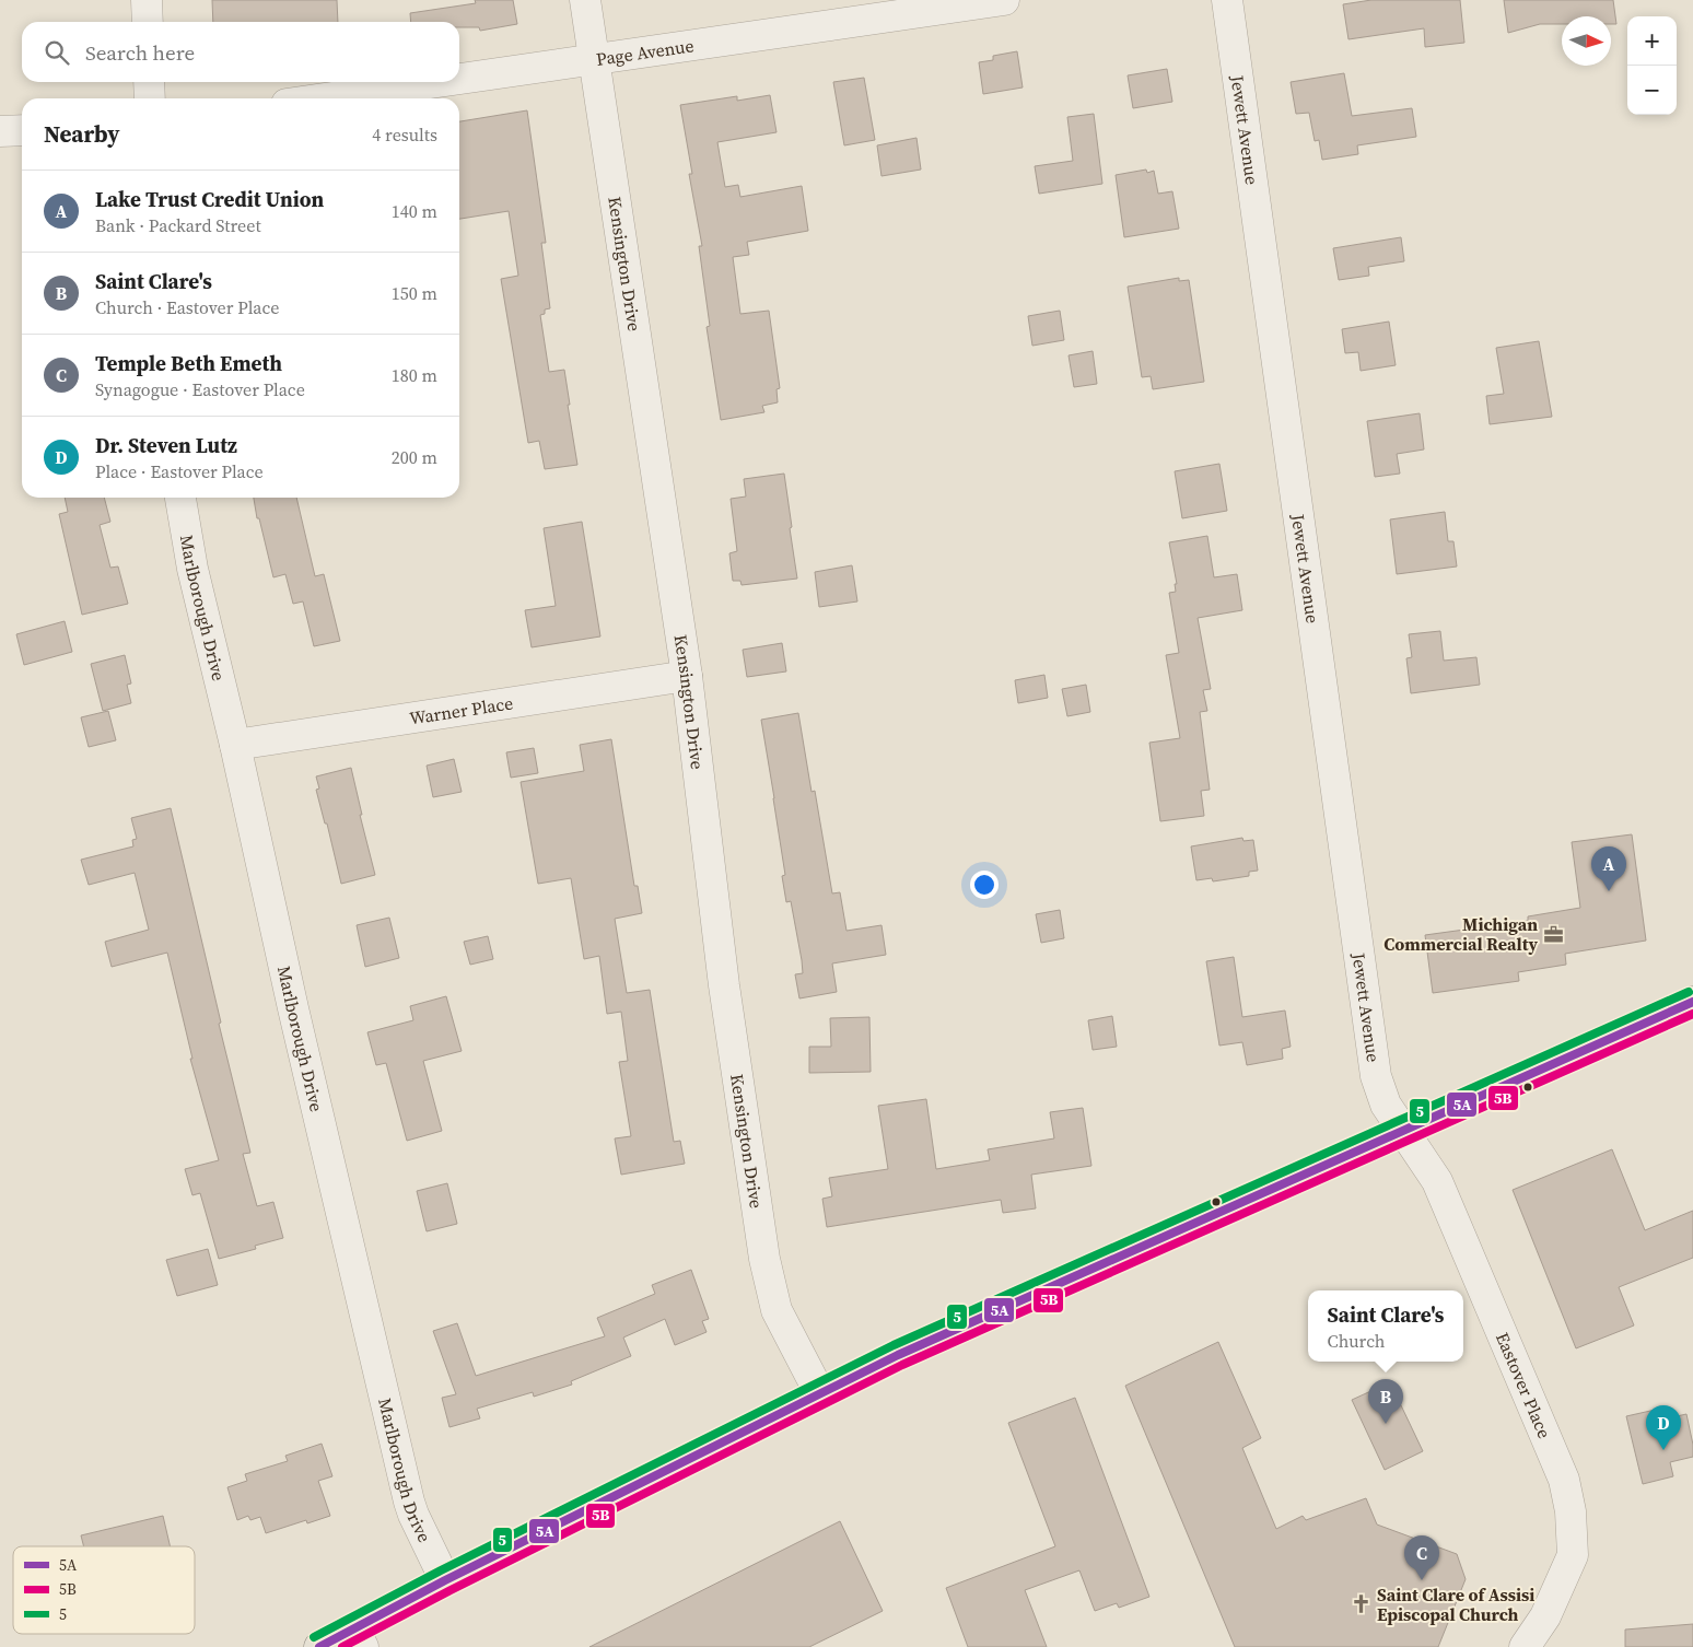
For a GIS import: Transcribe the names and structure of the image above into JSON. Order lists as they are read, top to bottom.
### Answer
{
  "streets": {
    "street": [
      "Page Avenue",
      "Jewett Avenue",
      "Kensington Drive",
      "Marlborough Drive",
      "Warner Place",
      "Eastover Place"
    ]
  },
  "crossings": [
    ["Page Avenue", "Kensington Drive"],
    ["Jewett Avenue", "Eastover Place"],
    ["Kensington Drive", "Warner Place"],
    ["Marlborough Drive", "Warner Place"]
  ],
  "places": {
    "office": ["Michigan Commercial Realty"],
    "church": ["Saint Clare of Assisi Episcopal Church"]
  },
  "lines": ["transit line 5", "transit line 5A", "transit line 5B"],
  "legend": ["5A", "5B", "5"],
  "north": "right",
  "page": {
    "map_buttons": ["+", "−"],
    "search": "Search here",
    "heading": ["Nearby", "4 results"],
    "list": [
      {
        "mark": "A",
        "name": "Lake Trust Credit Union",
        "note": "Bank · Packard Street",
        "value": "140 m"
      },
      {
        "mark": "B",
        "name": "Saint Clare's",
        "note": "Church · Eastover Place",
        "value": "150 m"
      },
      {
        "mark": "C",
        "name": "Temple Beth Emeth",
        "note": "Synagogue · Eastover Place",
        "value": "180 m"
      },
      {
        "mark": "D",
        "name": "Dr. Steven Lutz",
        "note": "Place · Eastover Place",
        "value": "200 m"
      }
    ],
    "pins": [
      "A",
      "B",
      "D",
      "C"
    ],
    "popup": ["Saint Clare's", "Church"]
  }
}
